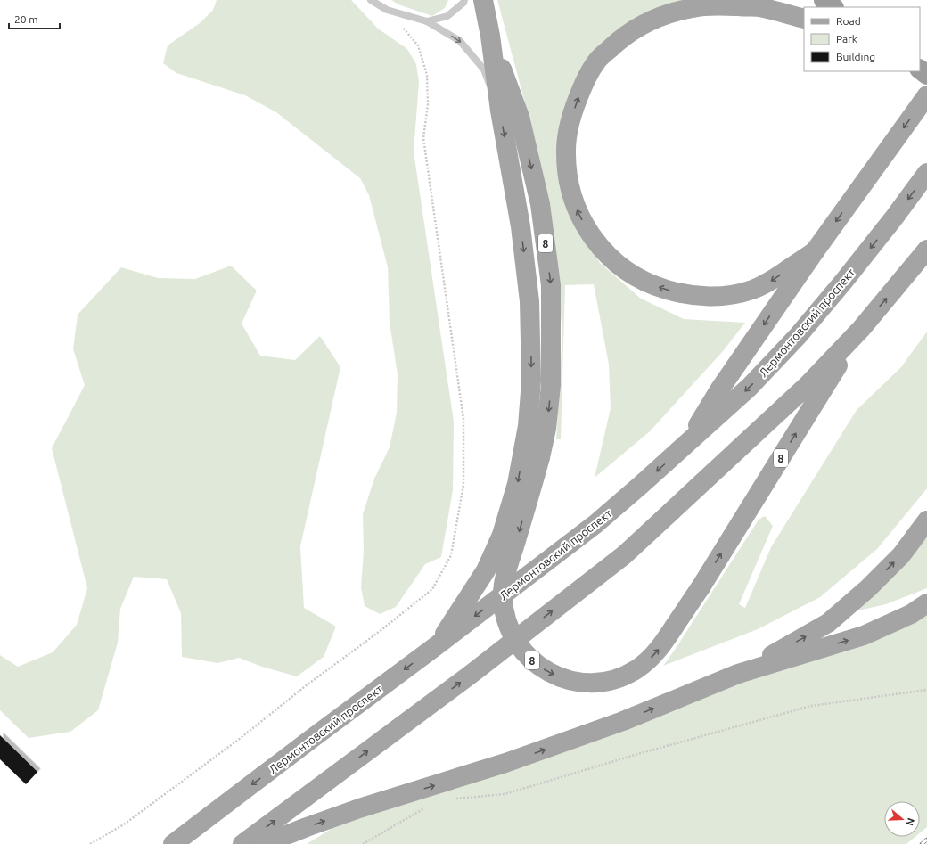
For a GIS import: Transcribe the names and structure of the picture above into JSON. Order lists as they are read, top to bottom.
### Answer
{
  "streets": {
    "main road": ["8", "Лермонтовский проспект"]
  },
  "legend": ["Road", "Park", "Building"],
  "scale_bar": "20 m",
  "north": "right"
}
